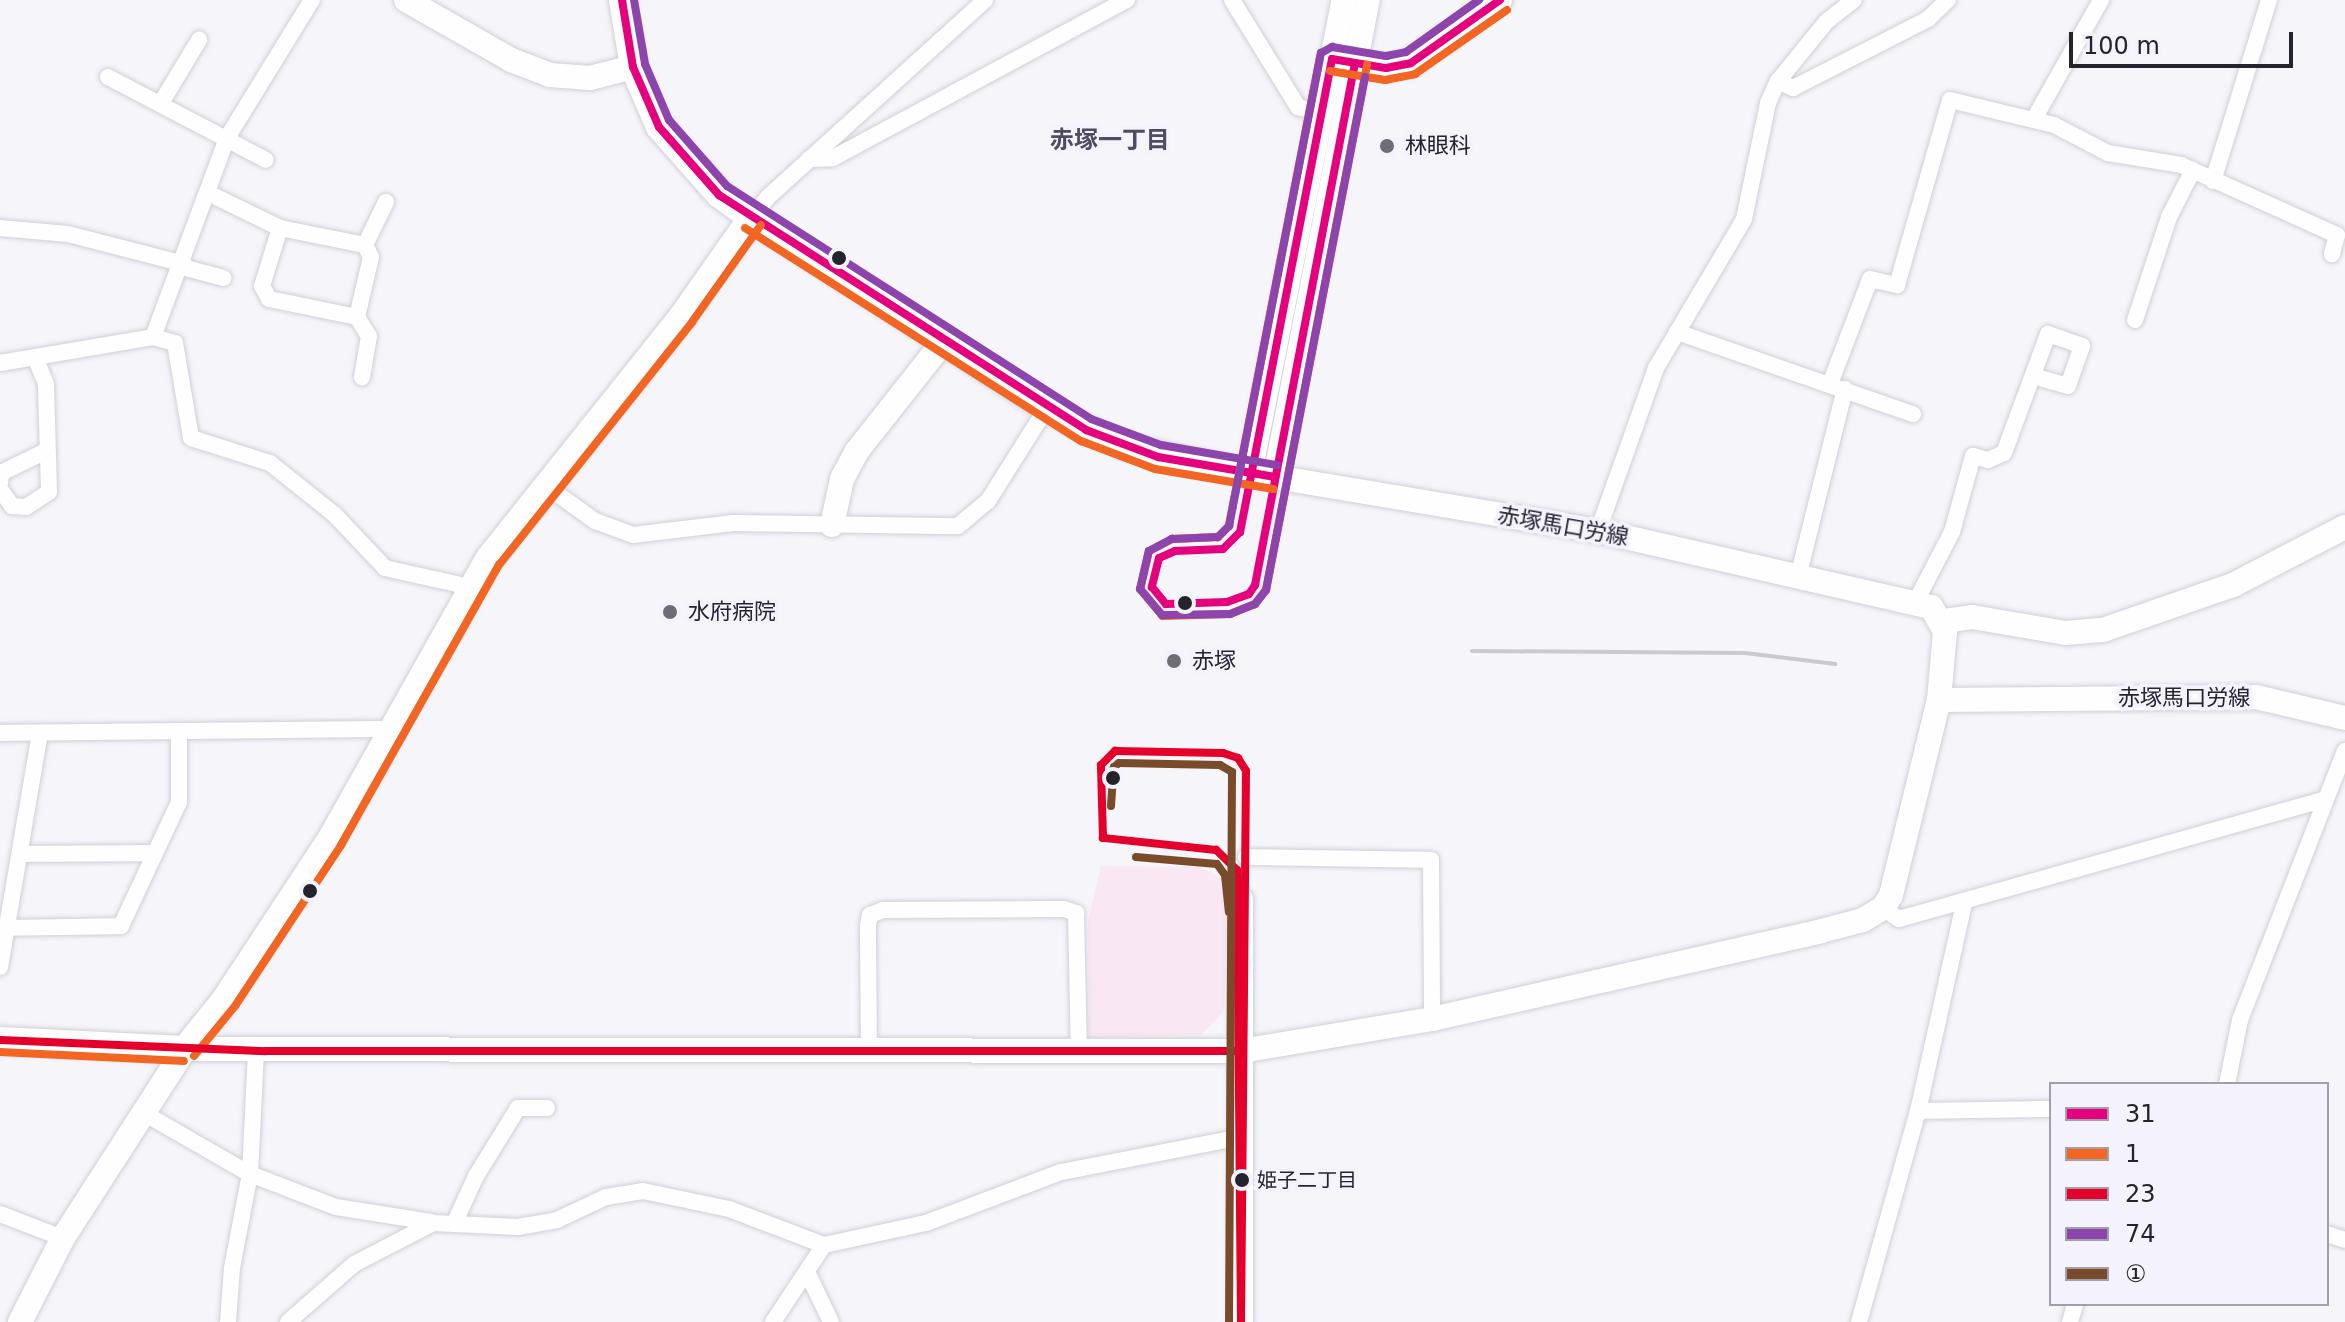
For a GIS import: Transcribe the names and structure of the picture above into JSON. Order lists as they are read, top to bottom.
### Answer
{
  "streets": {
    "street": ["赤塚馬口労線"]
  },
  "districts": ["赤塚一丁目"],
  "places": [
    "林眼科",
    "水府病院",
    "赤塚",
    "姫子二丁目"
  ],
  "lines": [
    "transit line 31",
    "transit line 74",
    "transit line 1",
    "transit line 23",
    "transit line ①"
  ],
  "legend": [
    "31",
    "1",
    "23",
    "74",
    "①"
  ],
  "scale_bar": "100 m"
}
